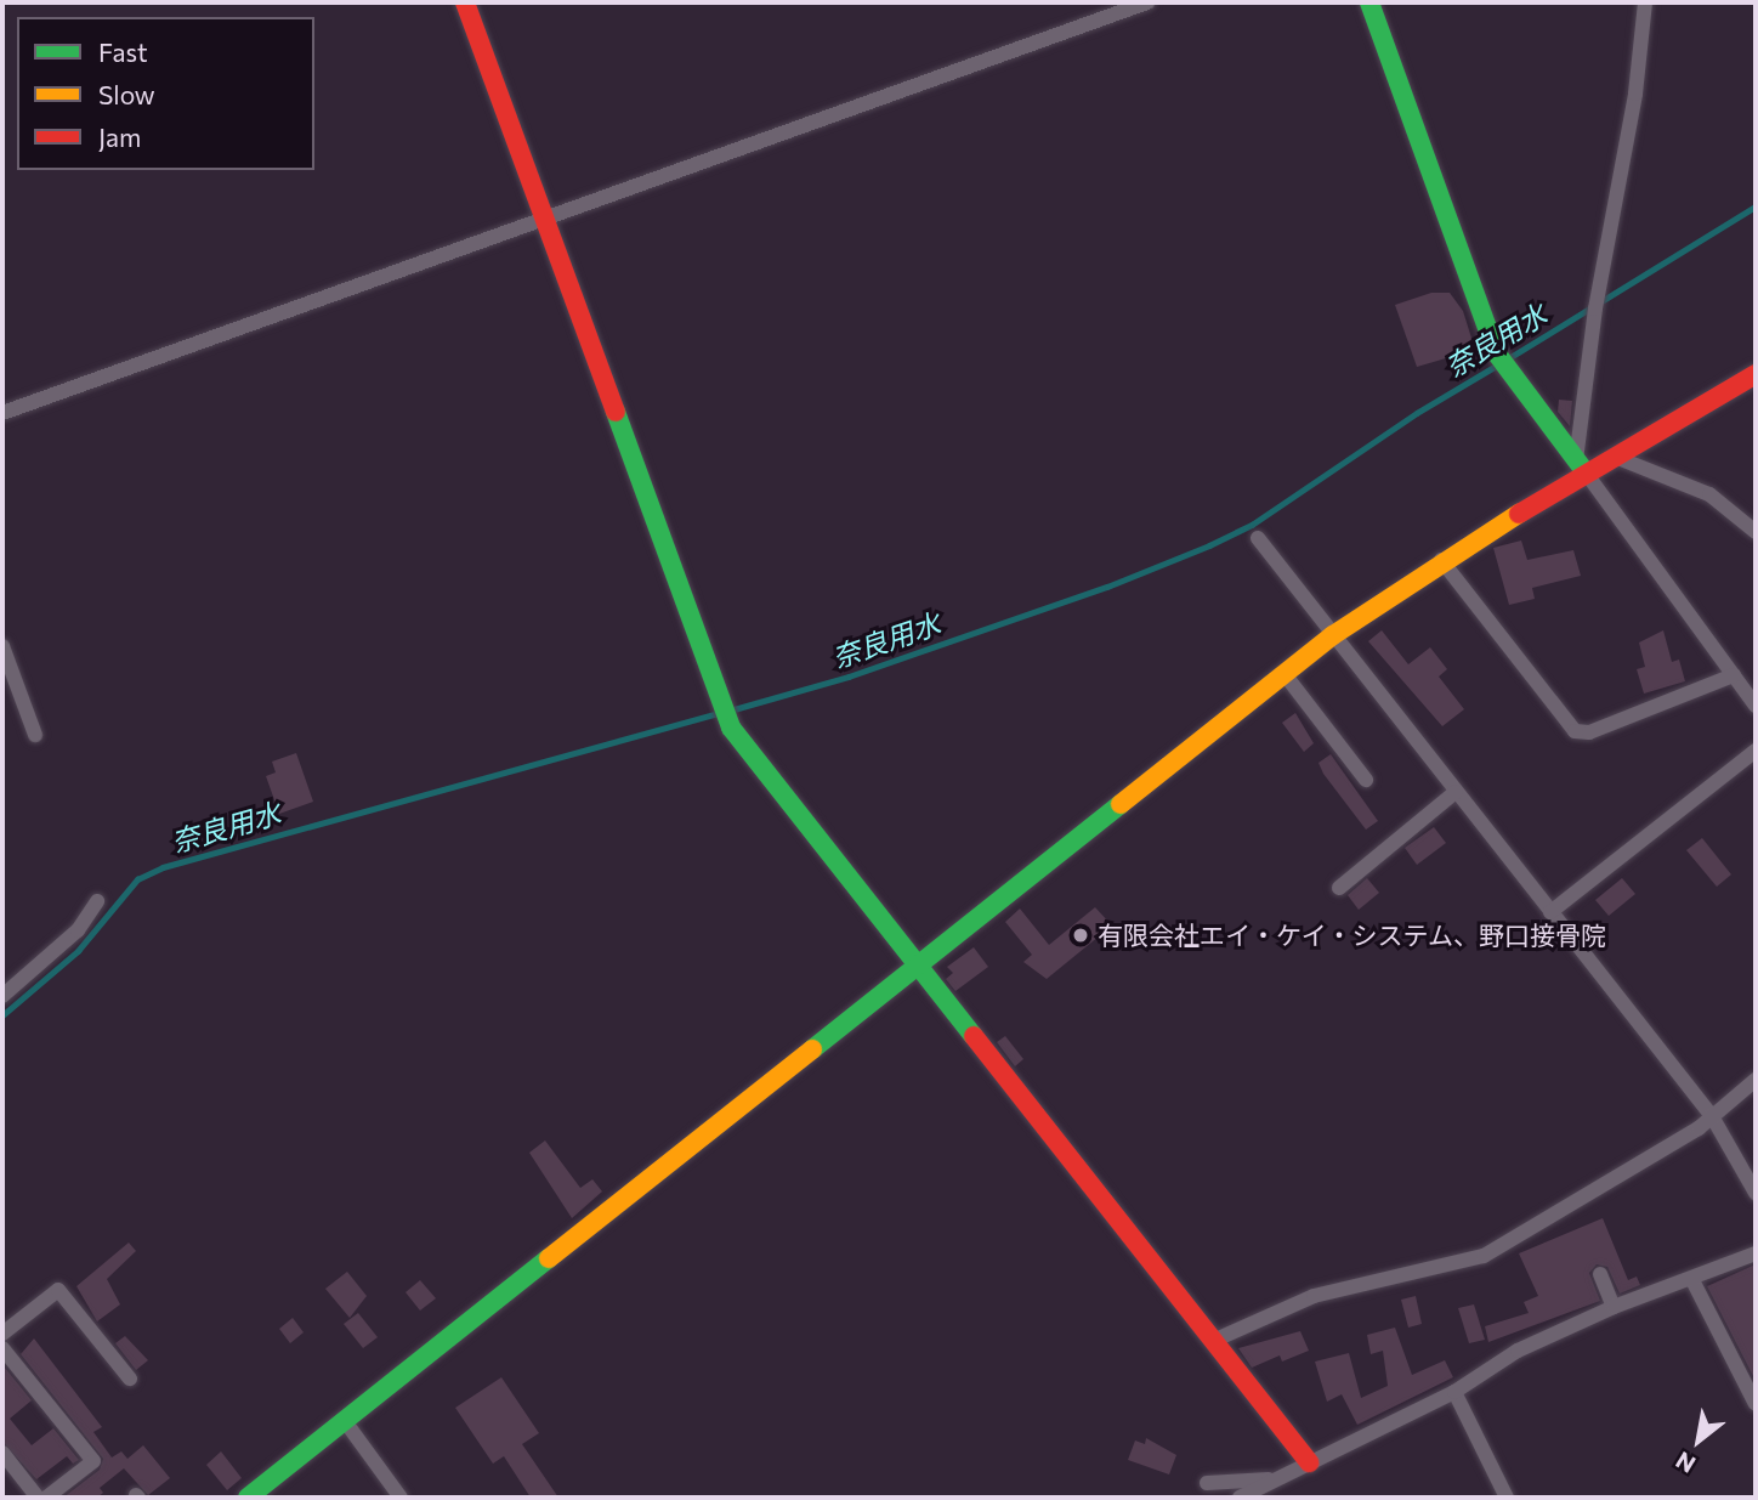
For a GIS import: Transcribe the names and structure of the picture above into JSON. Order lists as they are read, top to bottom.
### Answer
{
  "water": ["奈良用水"],
  "places": ["有限会社エイ・ケイ・システム、野口接骨院"],
  "legend": ["Fast", "Slow", "Jam"],
  "north": "bottom left"
}
